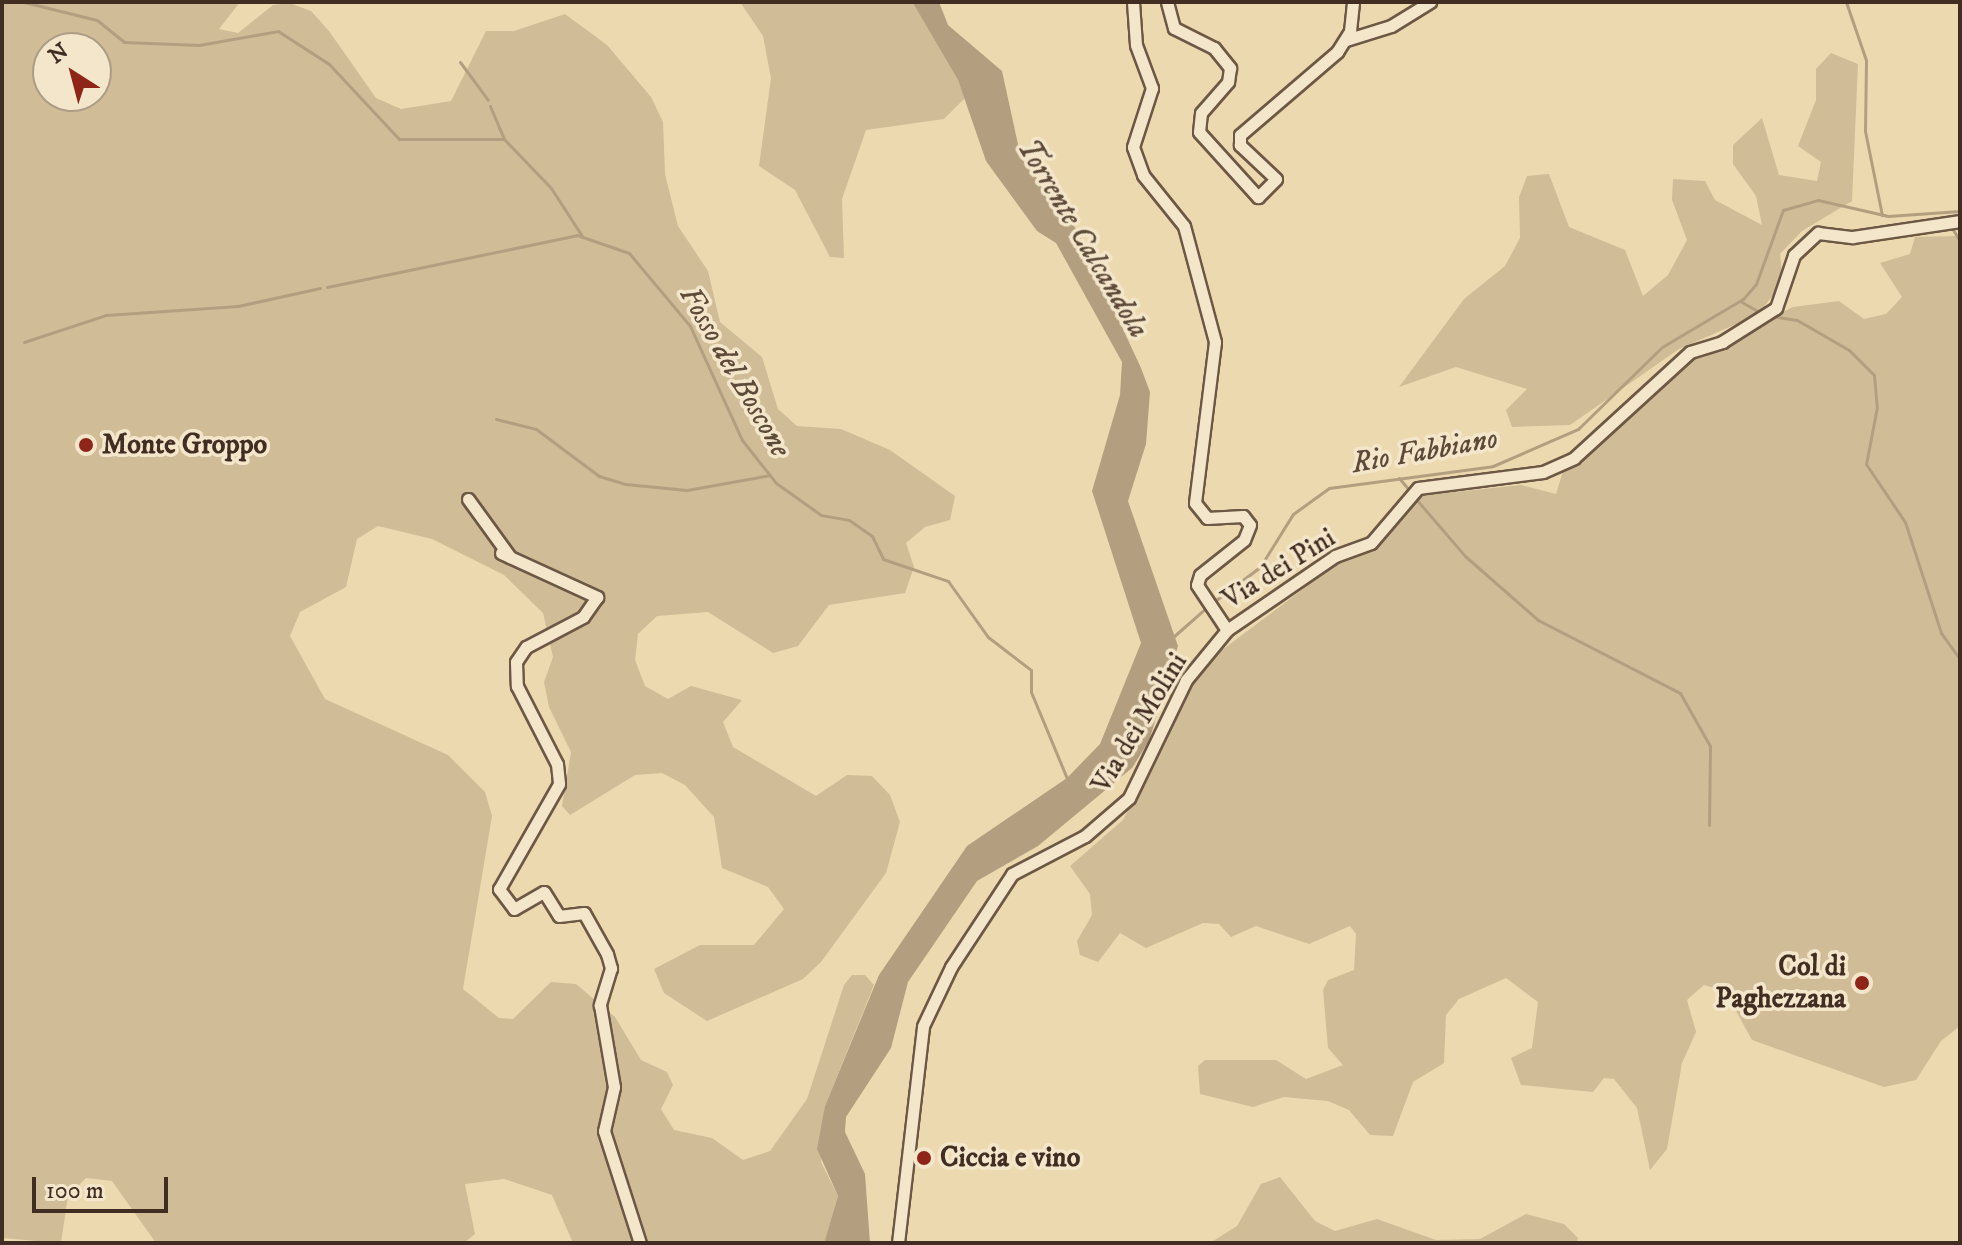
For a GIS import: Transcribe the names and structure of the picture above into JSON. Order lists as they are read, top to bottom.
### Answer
{
  "streets": {
    "street": ["Via dei Pini", "Via dei Molini"]
  },
  "crossings": [
    ["Via dei Pini", "Via dei Molini"]
  ],
  "water": ["Torrente Calcandola", "Fosso del Boscone", "Rio Fabbiano"],
  "places": ["Monte Groppo", "Col di Paghezzana", "Ciccia e vino"],
  "scale_bar": "100 m",
  "north": "top left"
}
